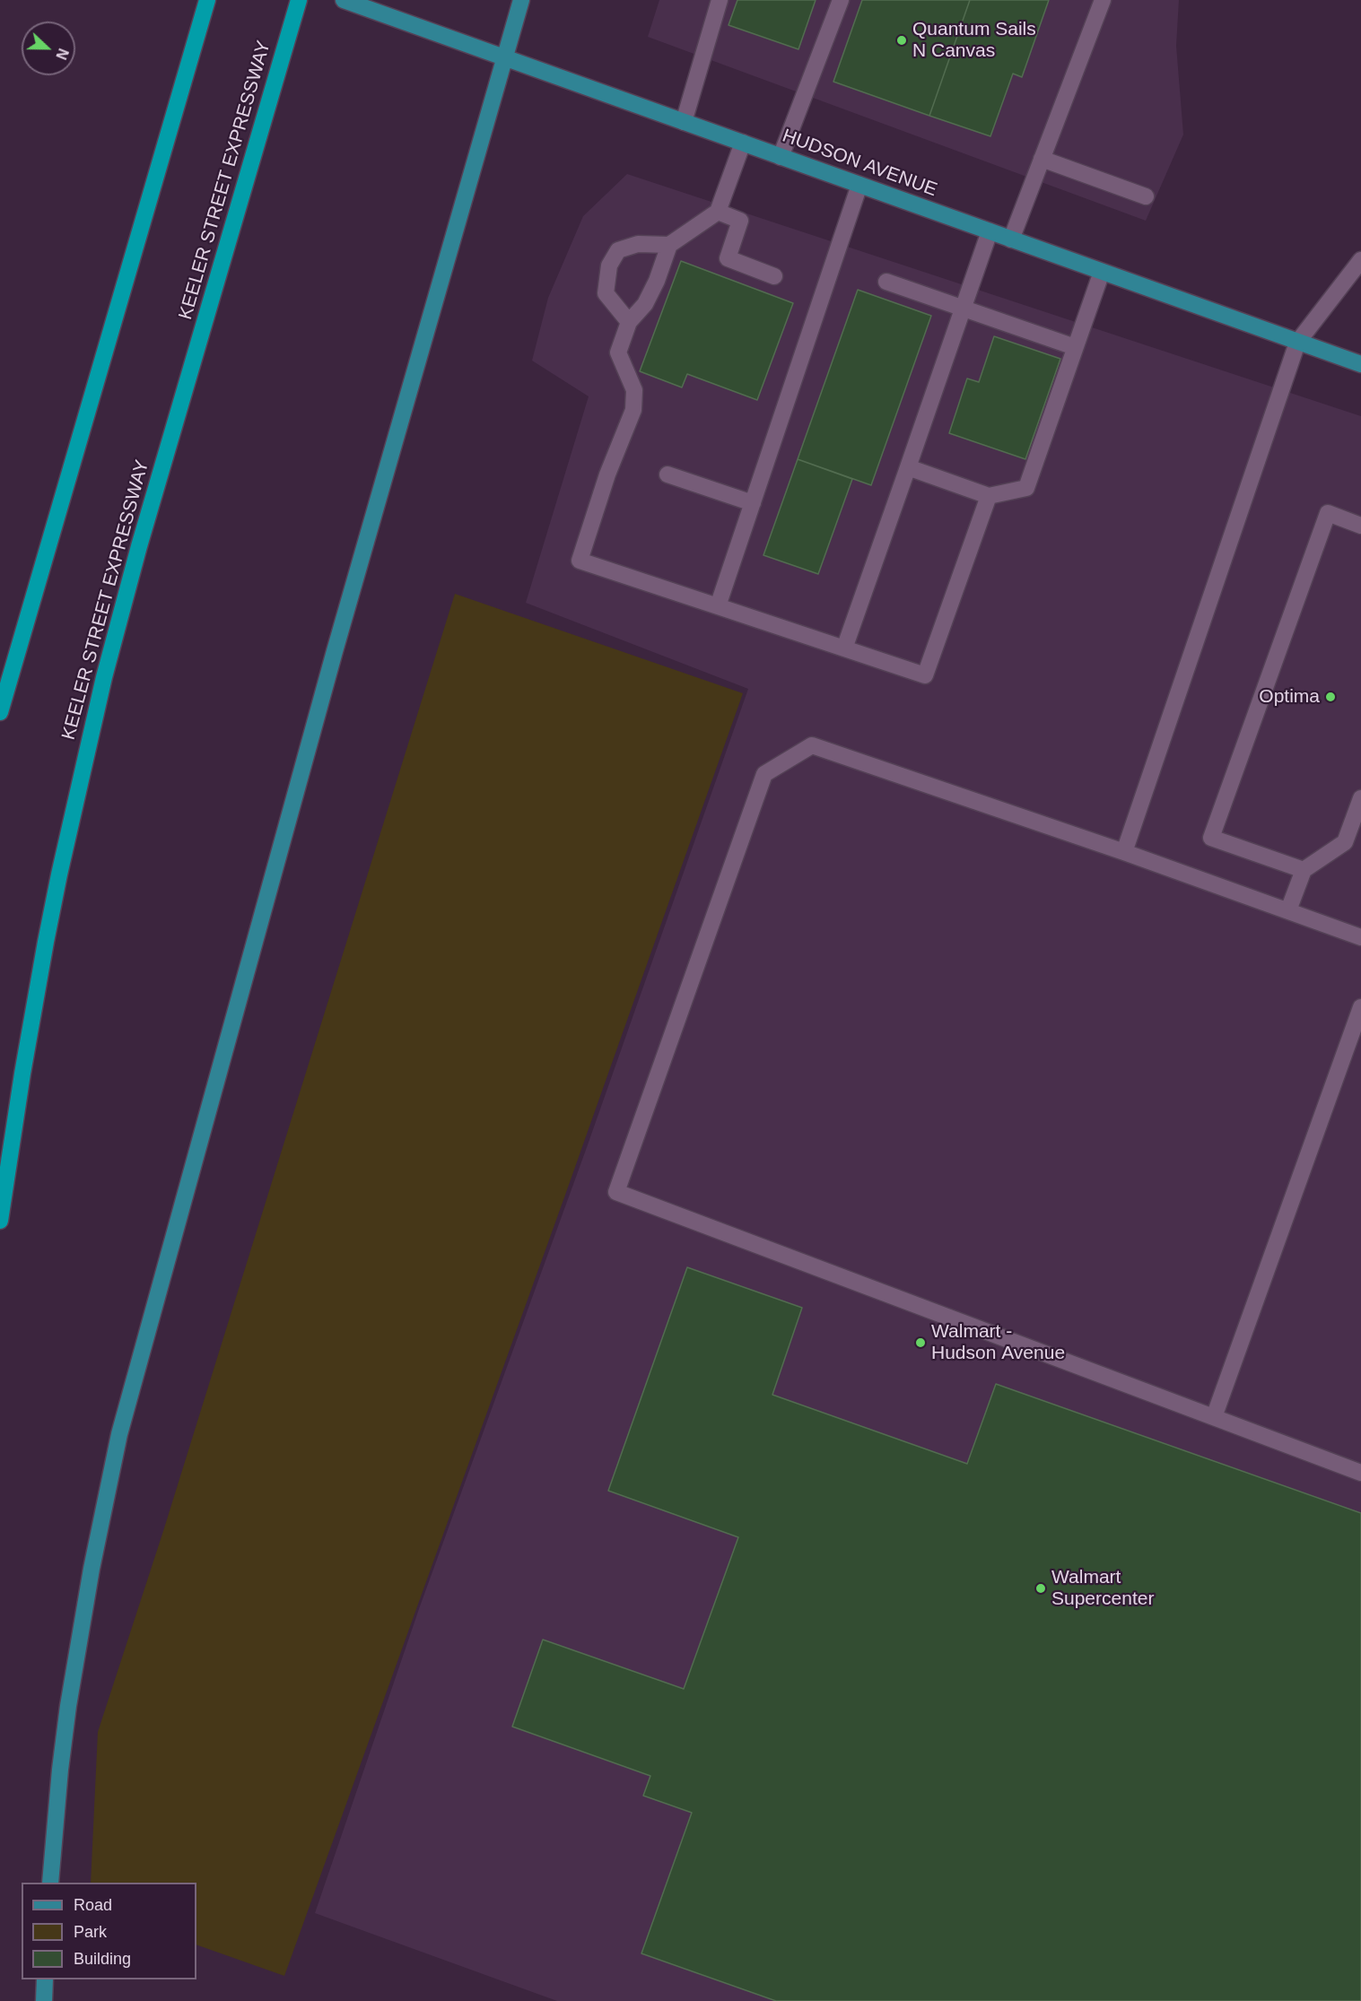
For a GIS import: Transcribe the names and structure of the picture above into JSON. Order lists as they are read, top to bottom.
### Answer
{
  "streets": {
    "highway": ["KEELER STREET EXPRESSWAY"],
    "main road": ["HUDSON AVENUE"]
  },
  "places": [
    "Quantum Sails N Canvas",
    "Optima",
    "Walmart - Hudson Avenue",
    "Walmart Supercenter"
  ],
  "legend": ["Road", "Park", "Building"],
  "north": "right"
}
